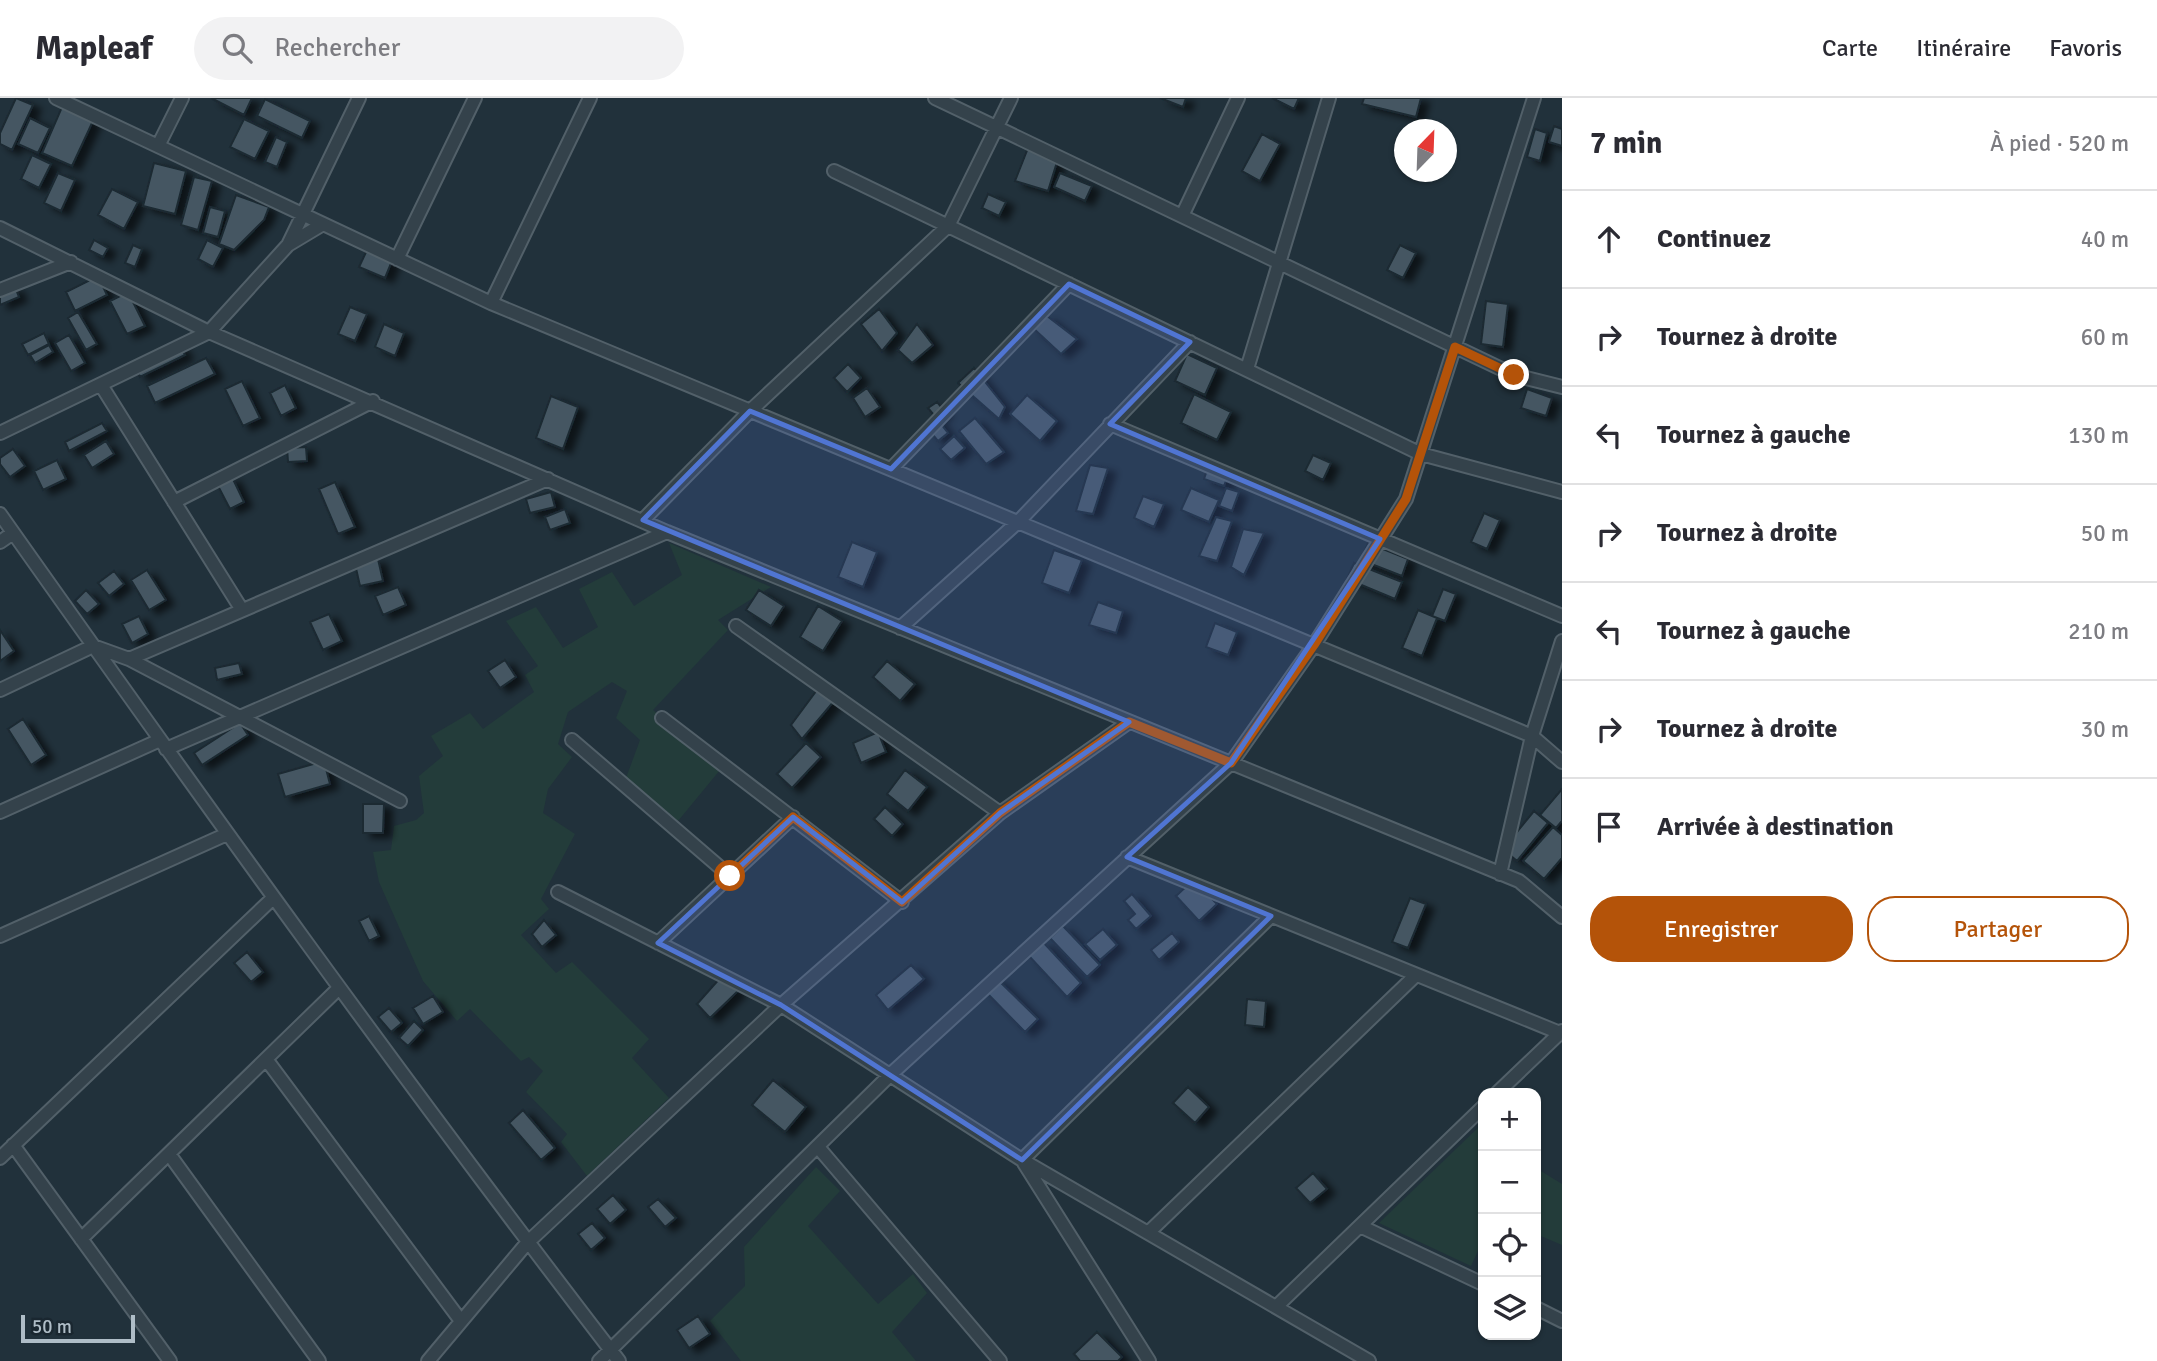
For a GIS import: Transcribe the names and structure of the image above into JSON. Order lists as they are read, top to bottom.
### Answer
{
  "scale_bar": "50 m",
  "north": "top right",
  "page": {
    "header": "Mapleaf",
    "search": "Rechercher",
    "nav": ["Carte", "Itinéraire", "Favoris"],
    "heading": ["7 min", "À pied · 520 m"],
    "list": [
      ["Continuez", "40 m"],
      ["Tournez à droite", "60 m"],
      ["Tournez à gauche", "130 m"],
      ["Tournez à droite", "50 m"],
      ["Tournez à gauche", "210 m"],
      ["Tournez à droite", "30 m"],
      "Arrivée à destination"
    ],
    "buttons": ["Enregistrer", "Partager"],
    "map_buttons": ["+", "−"],
    "scale": "50 m"
  }
}
